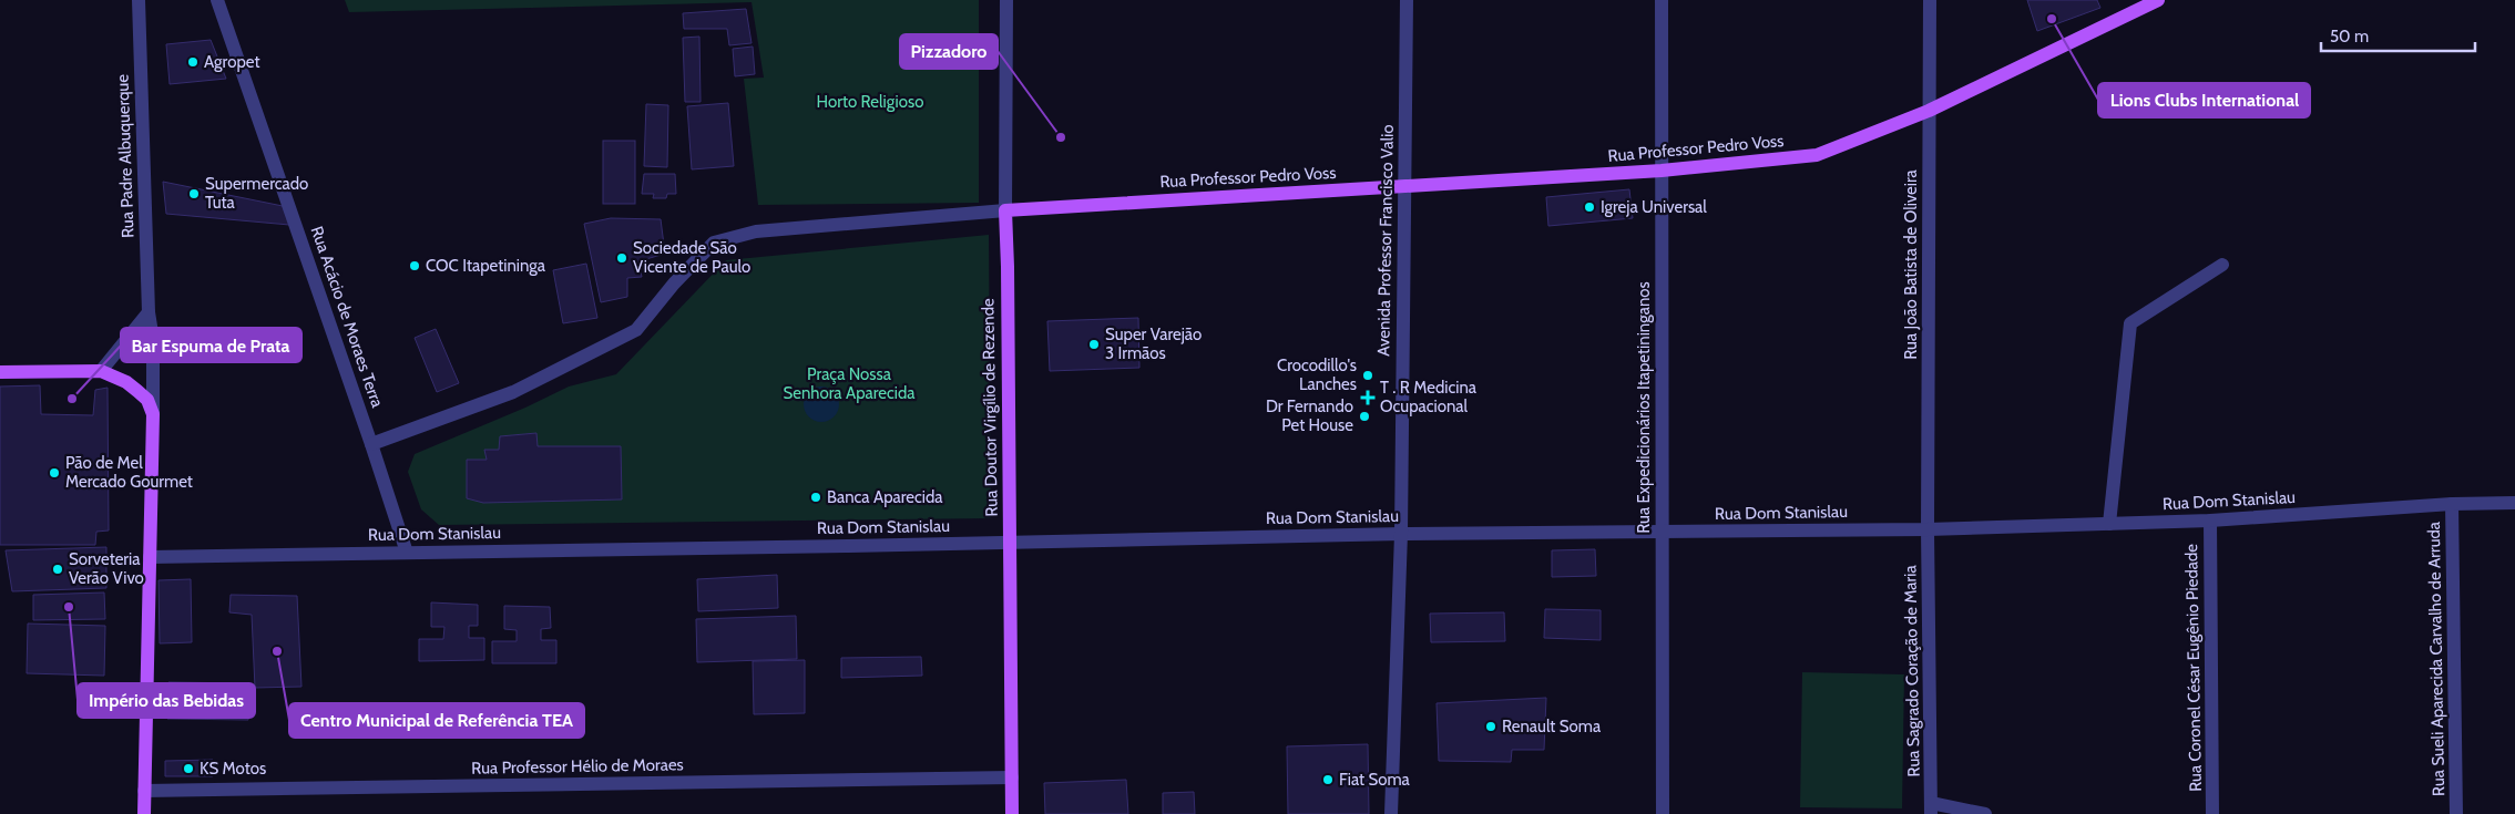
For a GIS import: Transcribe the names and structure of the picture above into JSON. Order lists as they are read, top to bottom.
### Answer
{
  "streets": {
    "main road": ["Rua Professor Pedro Voss", "Rua Padre Albuquerque", "Rua Doutor Virgílio de Rezende"],
    "street": [
      "Avenida Professor Francisco Valio",
      "Rua João Batista de Oliveira",
      "Rua Acácio de Moraes Terra",
      "Rua Expedicionários Itapetininganos",
      "Rua Dom Stanislau",
      "Rua Sueli Aparecida Carvalho de Arruda",
      "Rua Coronel César Eugênio Piedade",
      "Rua Sagrado Coração de Maria",
      "Rua Professor Hélio de Moraes"
    ]
  },
  "crossings": [
    ["Rua Professor Pedro Voss", "Avenida Professor Francisco Valio"],
    ["Rua Professor Pedro Voss", "Rua João Batista de Oliveira"],
    ["Rua Professor Pedro Voss", "Rua Acácio de Moraes Terra"],
    ["Rua Professor Pedro Voss", "Rua Doutor Virgílio de Rezende"],
    ["Rua Professor Pedro Voss", "Rua Expedicionários Itapetininganos"],
    ["Rua Padre Albuquerque", "Rua Dom Stanislau"],
    ["Rua Padre Albuquerque", "Rua Professor Hélio de Moraes"],
    ["Avenida Professor Francisco Valio", "Rua Dom Stanislau"],
    ["Rua João Batista de Oliveira", "Rua Dom Stanislau"],
    ["Rua João Batista de Oliveira", "Rua Sagrado Coração de Maria"],
    ["Rua Acácio de Moraes Terra", "Rua Dom Stanislau"],
    ["Rua Doutor Virgílio de Rezende", "Rua Dom Stanislau"],
    ["Rua Doutor Virgílio de Rezende", "Rua Professor Hélio de Moraes"],
    ["Rua Expedicionários Itapetininganos", "Rua Dom Stanislau"],
    ["Rua Dom Stanislau", "Rua Sueli Aparecida Carvalho de Arruda"],
    ["Rua Dom Stanislau", "Rua Coronel César Eugênio Piedade"],
    ["Rua Dom Stanislau", "Rua Sagrado Coração de Maria"]
  ],
  "parks": ["Horto Religioso", "Praça Nossa Senhora Aparecida"],
  "places": {
    "other": [
      "Lions Clubs International",
      "Agropet",
      "Pizzadoro",
      "Supermercado Tuta",
      "Igreja Universal",
      "Sociedade São Vicente de Paulo",
      "COC Itapetininga",
      "Super Varejão 3 Irmãos",
      "Crocodillo's Lanches",
      "Bar Espuma de Prata",
      "Dr Fernando Pet House",
      "Pão de Mel Mercado Gourmet",
      "Banca Aparecida",
      "Sorveteria Verão Vivo",
      "Império das Bebidas",
      "Centro Municipal de Referência TEA",
      "Renault Soma",
      "KS Motos",
      "Fiat Soma"
    ],
    "health": ["T . R Medicina Ocupacional"]
  },
  "scale_bar": "50 m"
}
